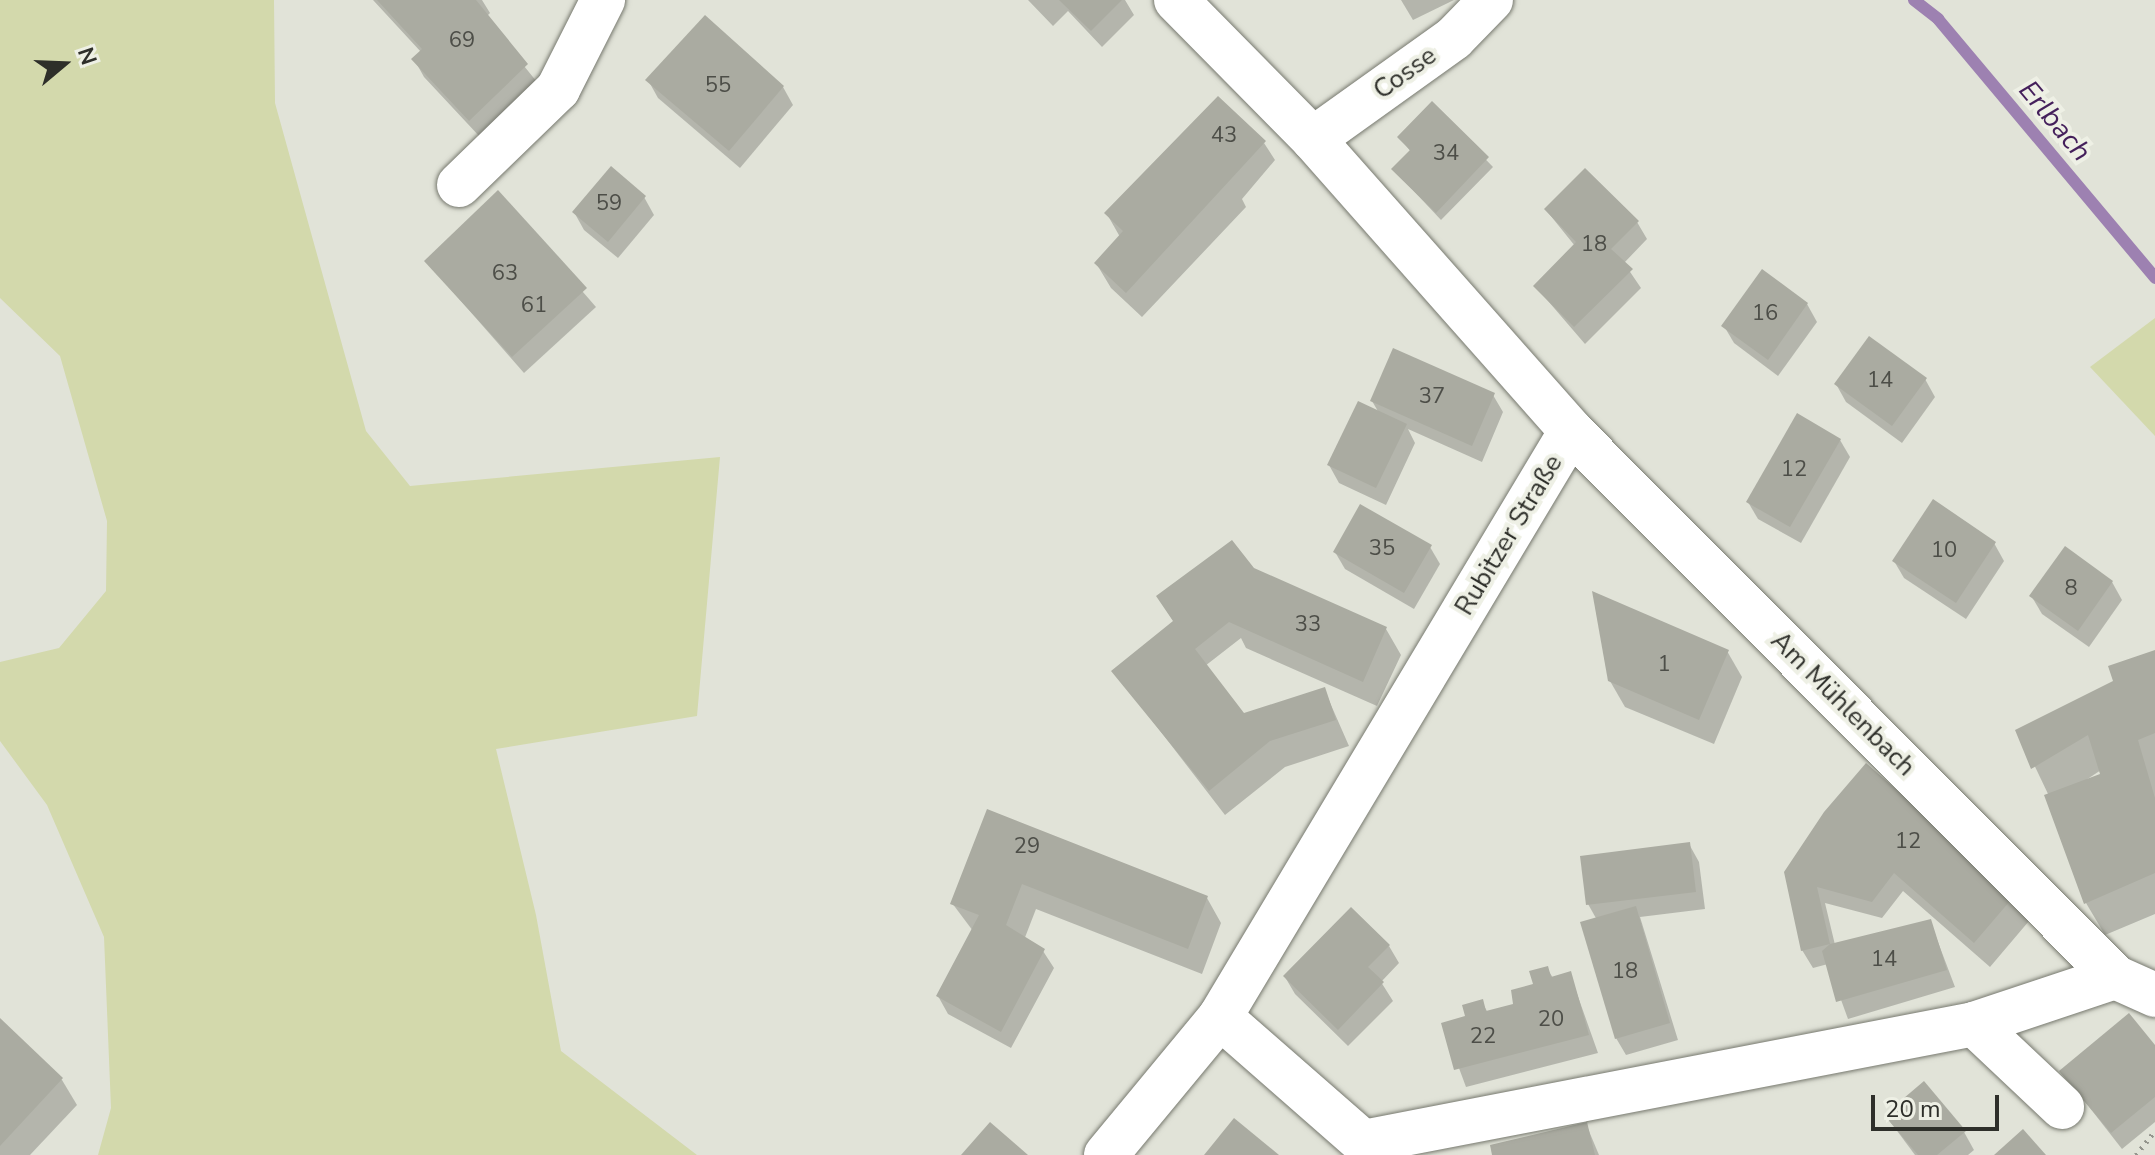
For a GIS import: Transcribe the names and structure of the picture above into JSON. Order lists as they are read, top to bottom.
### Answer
{
  "streets": {
    "street": ["Cosse", "Rubitzer Straße", "Am Mühlenbach"]
  },
  "crossings": [
    ["Cosse", "Rubitzer Straße"],
    ["Rubitzer Straße", "Am Mühlenbach"]
  ],
  "water": ["Erlbach"],
  "house_numbers": [
    "69",
    "55",
    "43",
    "34",
    "59",
    "18",
    "63",
    "61",
    "16",
    "14",
    "37",
    "12",
    "35",
    "10",
    "8",
    "33",
    "1",
    "12",
    "29",
    "14",
    "18",
    "20",
    "22"
  ],
  "scale_bar": "20 m",
  "north": "right"
}
